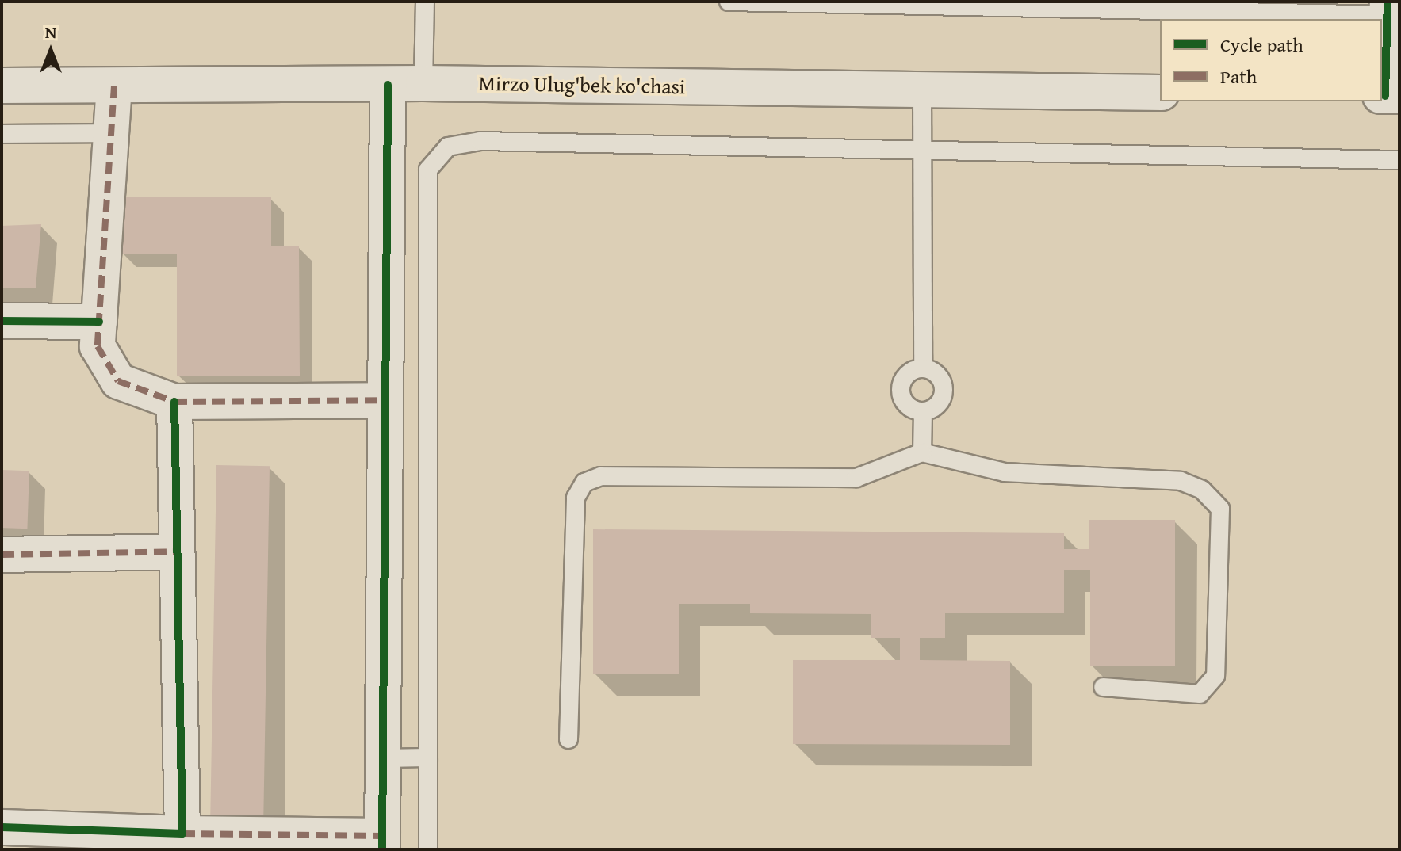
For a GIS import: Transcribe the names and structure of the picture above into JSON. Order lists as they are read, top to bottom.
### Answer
{
  "streets": {
    "street": ["Mirzo Ulug'bek ko'chasi"]
  },
  "legend": ["Cycle path", "Path"],
  "north": "top"
}
